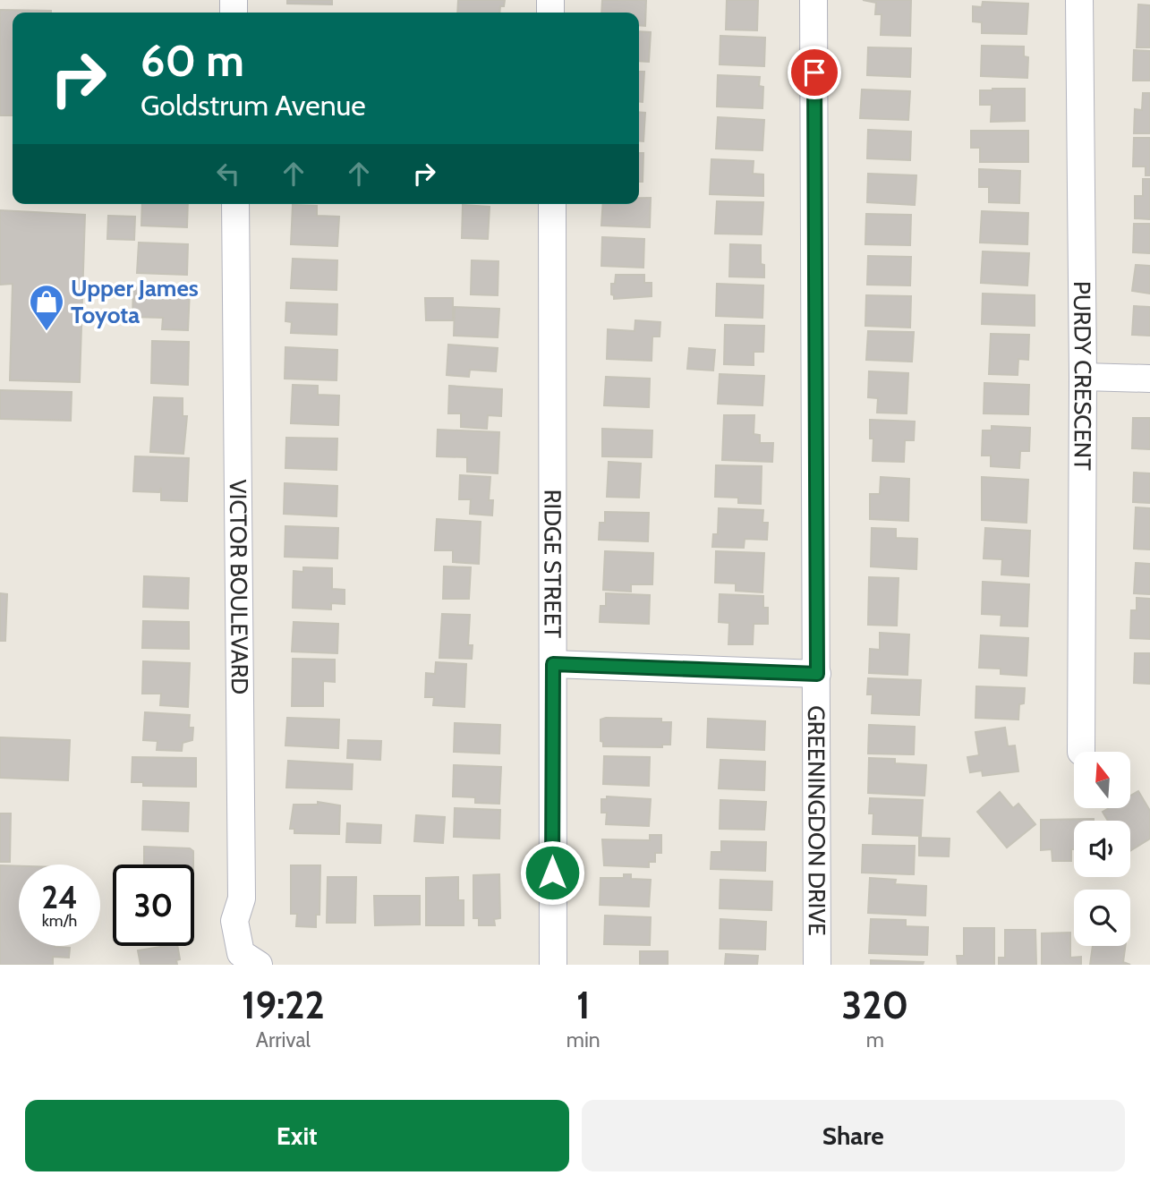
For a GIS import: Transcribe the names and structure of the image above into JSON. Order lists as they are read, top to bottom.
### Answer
{
  "streets": {
    "street": [
      "PURDY CRESCENT",
      "RIDGE STREET",
      "VICTOR BOULEVARD",
      "GREENINGDON DRIVE"
    ]
  },
  "places": {
    "shop": ["Upper James Toyota"]
  },
  "north": "top",
  "page": {
    "turn": ["60 m", "Goldstrum Avenue"],
    "speed": "24 km/h",
    "limit": "30",
    "eta": [
      "19:22",
      "Arrival",
      "1",
      "min",
      "320",
      "m"
    ],
    "buttons": ["Exit", "Share"]
  }
}
